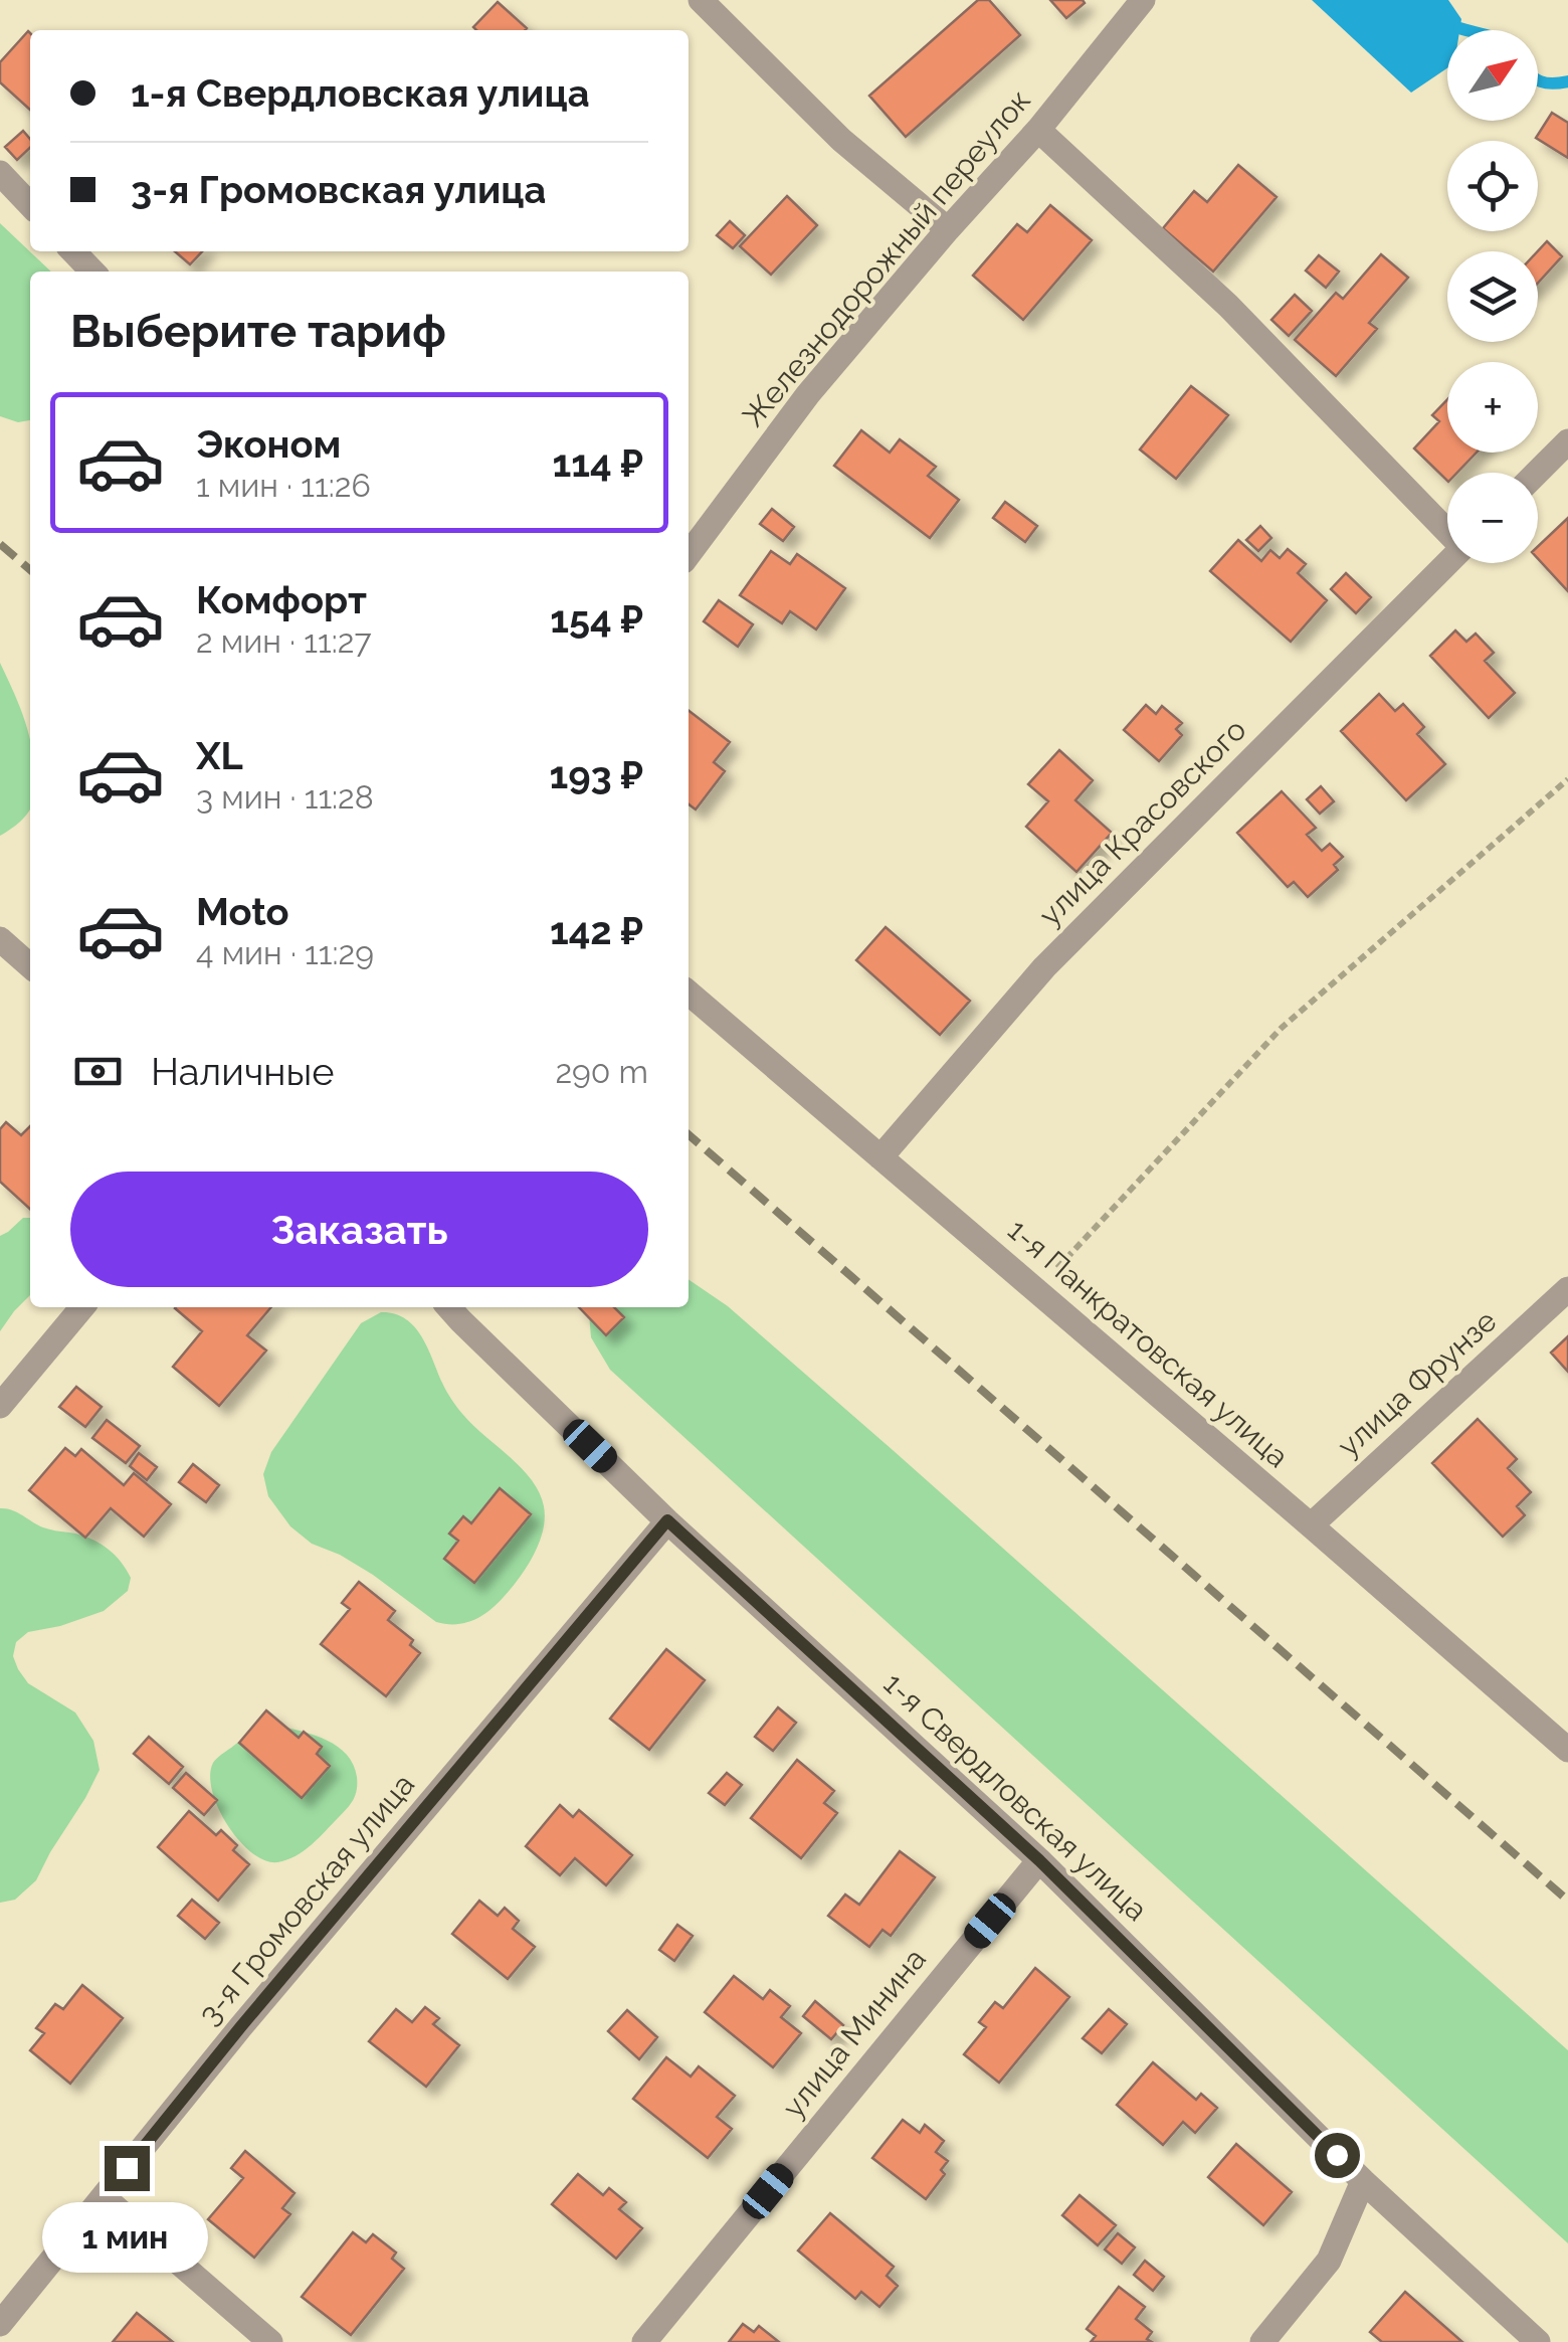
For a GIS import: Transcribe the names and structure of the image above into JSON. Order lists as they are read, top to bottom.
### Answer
{
  "streets": {
    "street": [
      "Железнодорожный переулок",
      "улица Красовского",
      "1-я Панкратовская улица",
      "улица Фрунзе",
      "1-я Свердловская улица",
      "3-я Громовская улица",
      "улица Минина"
    ]
  },
  "crossings": [
    ["улица Красовского", "1-я Панкратовская улица"],
    ["1-я Панкратовская улица", "улица Фрунзе"],
    ["1-я Свердловская улица", "3-я Громовская улица"],
    ["1-я Свердловская улица", "улица Минина"]
  ],
  "north": "top right",
  "page": {
    "map_buttons": ["+", "−"],
    "banner": ["1-я Свердловская улица", "3-я Громовская улица"],
    "heading": "Выберите тариф",
    "list": [
      {
        "name": "Эконом",
        "note": "1 мин · 11:26",
        "value": "114 ₽"
      },
      {
        "name": "Комфорт",
        "note": "2 мин · 11:27",
        "value": "154 ₽"
      },
      {
        "name": "XL",
        "note": "3 мин · 11:28",
        "value": "193 ₽"
      },
      {
        "name": "Moto",
        "note": "4 мин · 11:29",
        "value": "142 ₽"
      }
    ],
    "pay": ["Наличные", "290 m"],
    "buttons": "Заказать",
    "bubble": "1 мин"
  }
}
